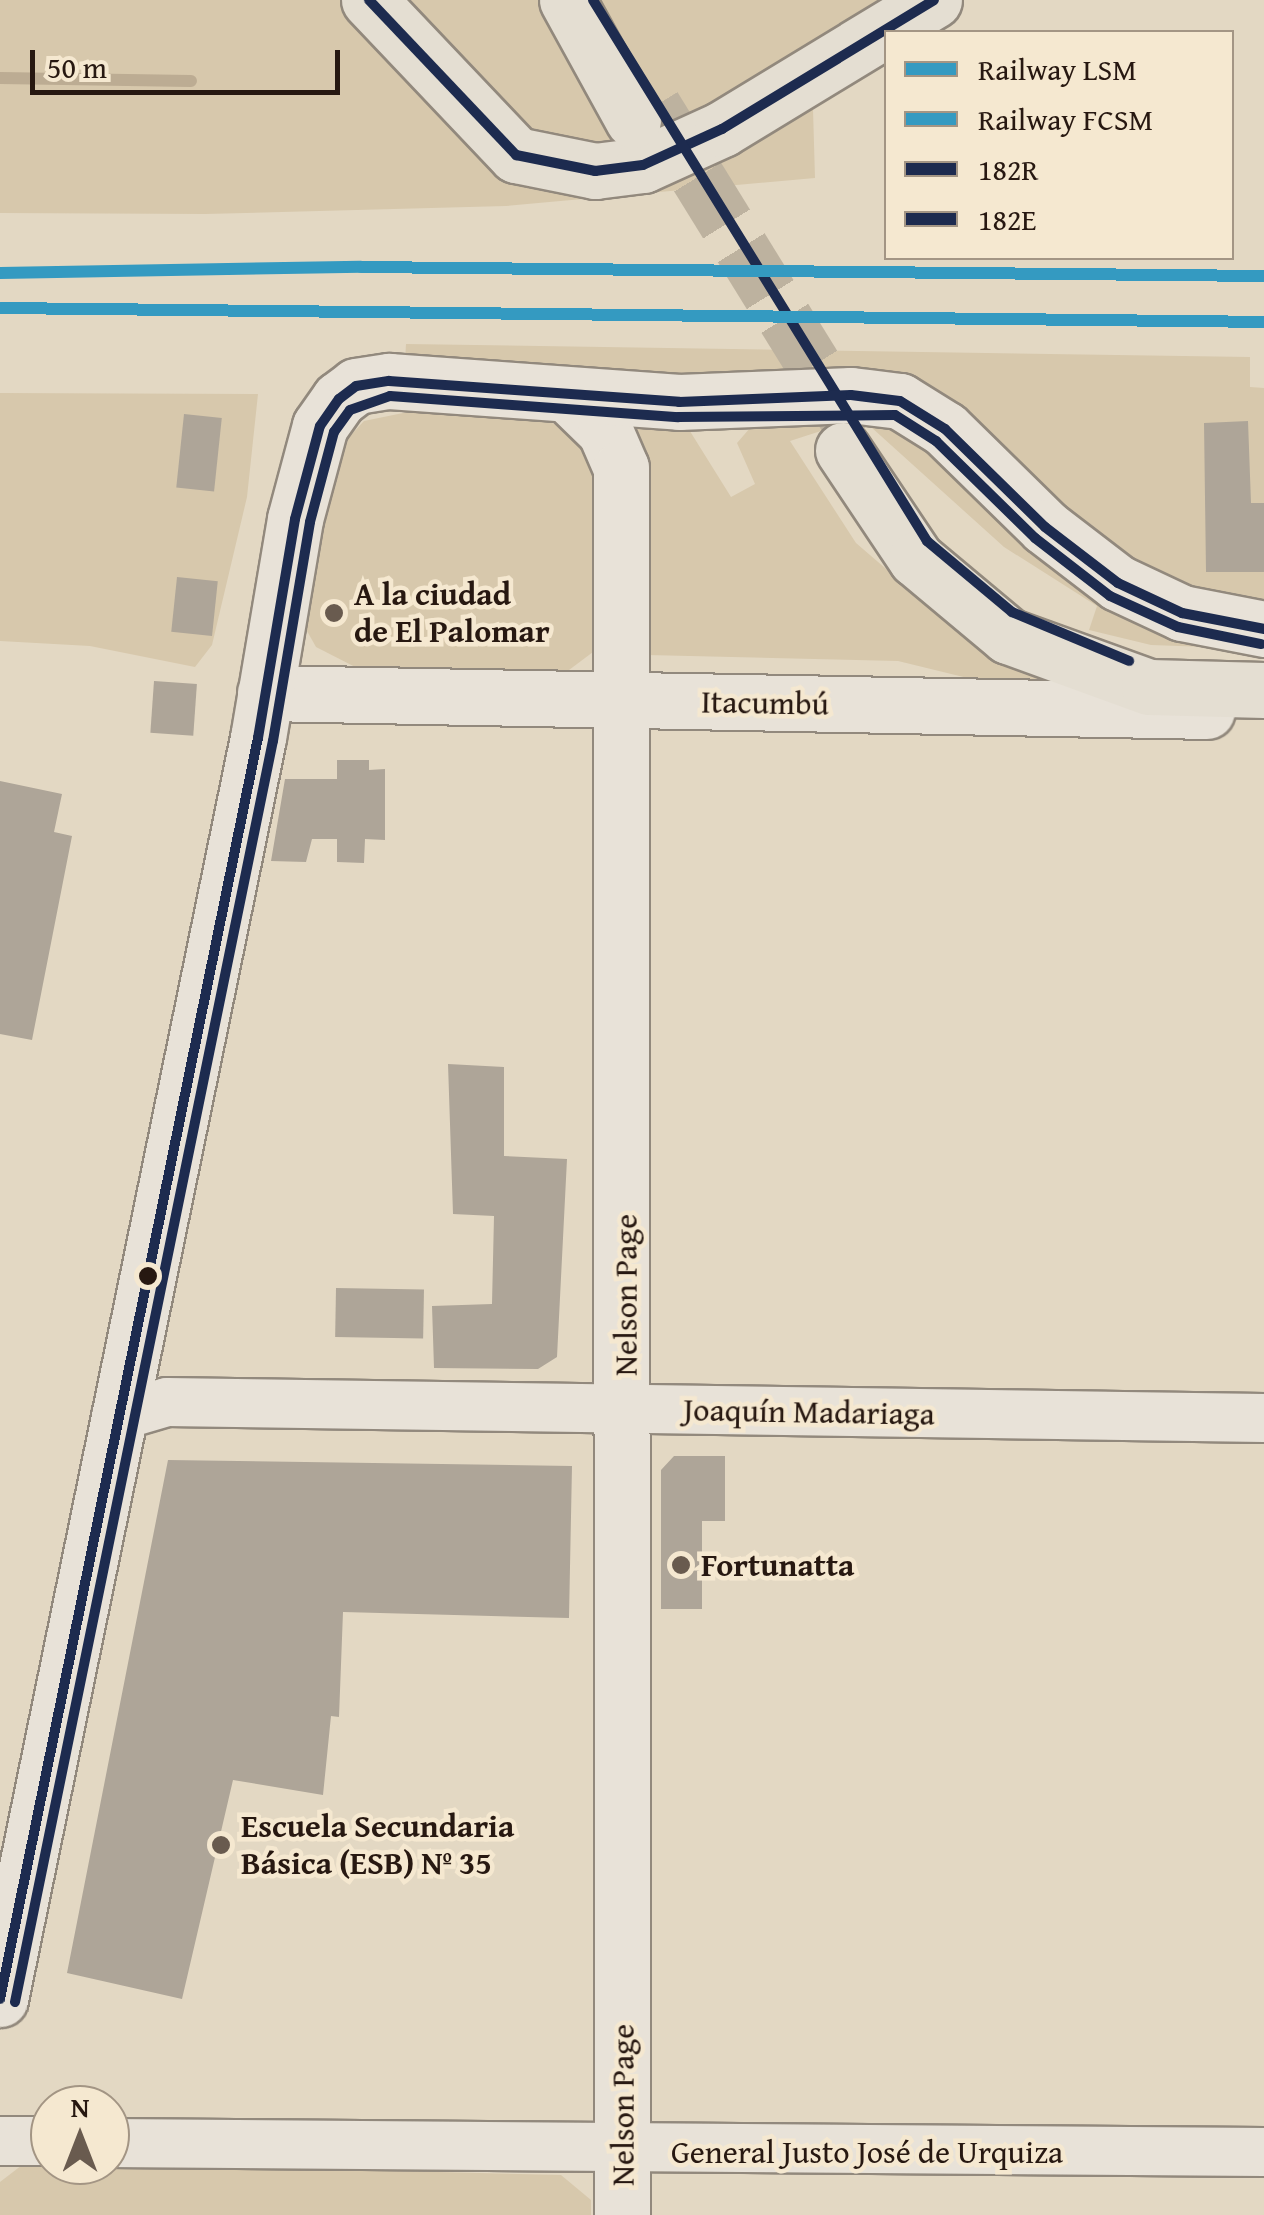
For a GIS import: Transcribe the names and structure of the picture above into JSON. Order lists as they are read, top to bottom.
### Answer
{
  "streets": {
    "street": [
      "Itacumbú",
      "Nelson Page",
      "Joaquín Madariaga",
      "General Justo José de Urquiza"
    ]
  },
  "crossings": [
    ["Itacumbú", "Nelson Page"],
    ["Nelson Page", "Joaquín Madariaga"],
    ["Nelson Page", "General Justo José de Urquiza"]
  ],
  "places": ["A la ciudad de El Palomar", "Fortunatta", "Escuela Secundaria Básica (ESB) Nº 35"],
  "lines": [
    "transit line 182R",
    "rail line LSM",
    "rail line FCSM",
    "transit line 182E"
  ],
  "legend": [
    "Railway LSM",
    "Railway FCSM",
    "182R",
    "182E"
  ],
  "scale_bar": "50 m",
  "north": "top"
}
